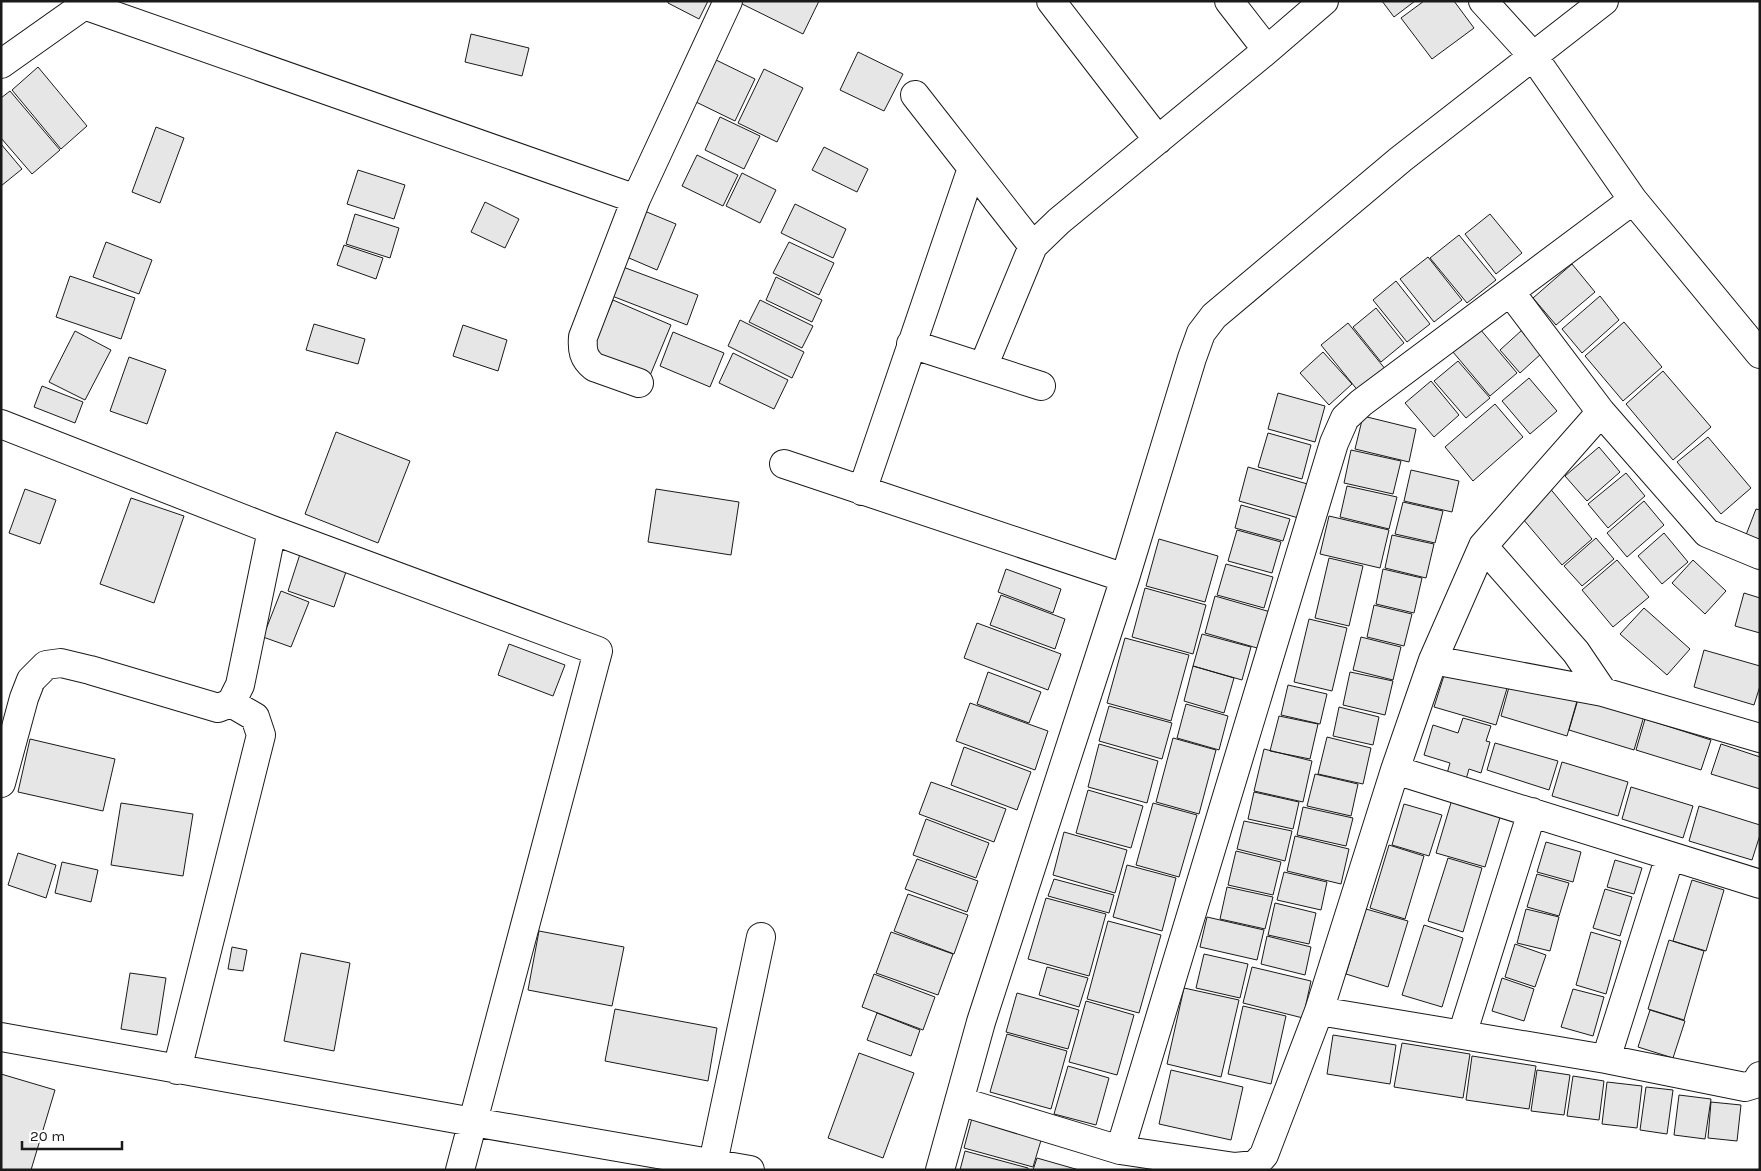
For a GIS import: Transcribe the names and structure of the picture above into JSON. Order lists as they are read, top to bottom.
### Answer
{
  "scale_bar": "20 m"
}
